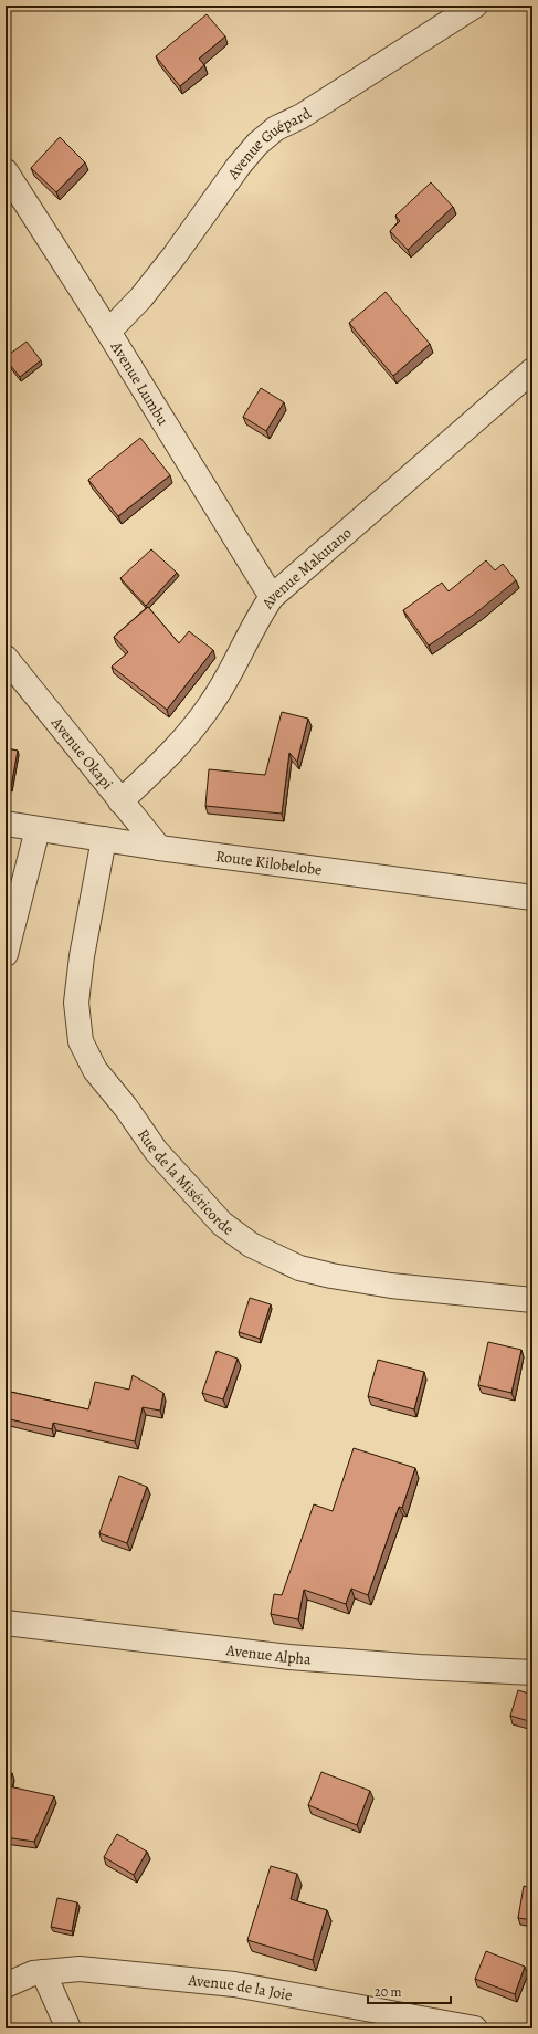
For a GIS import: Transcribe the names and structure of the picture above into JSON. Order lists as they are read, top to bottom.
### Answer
{
  "streets": {
    "street": [
      "Avenue Guépard",
      "Avenue Lumbu",
      "Avenue Makutano",
      "Avenue Okapi",
      "Route Kilobelobe",
      "Rue de la Miséricorde",
      "Avenue Alpha",
      "Avenue de la Joie"
    ]
  },
  "crossings": [
    ["Avenue Guépard", "Avenue Lumbu"],
    ["Avenue Lumbu", "Avenue Makutano"],
    ["Avenue Makutano", "Avenue Okapi"],
    ["Avenue Okapi", "Route Kilobelobe"],
    ["Route Kilobelobe", "Rue de la Miséricorde"]
  ],
  "scale_bar": "20 m"
}
